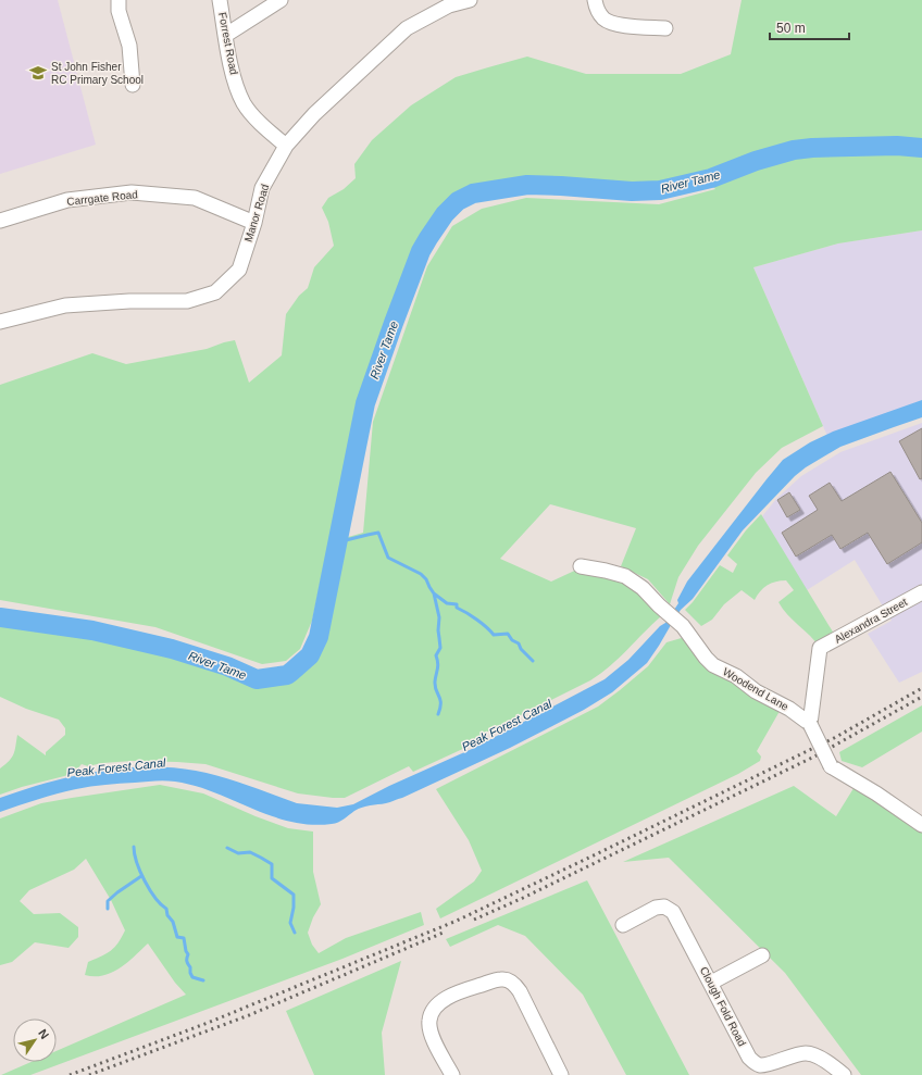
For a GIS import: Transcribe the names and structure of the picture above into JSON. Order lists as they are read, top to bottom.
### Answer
{
  "streets": {
    "street": [
      "Forrest Road",
      "Carrgate Road",
      "Manor Road",
      "Alexandra Street",
      "Woodend Lane",
      "Clough Fold Road"
    ]
  },
  "crossings": [
    ["Forrest Road", "Manor Road"],
    ["Carrgate Road", "Manor Road"],
    ["Alexandra Street", "Woodend Lane"]
  ],
  "water": ["River Tame", "Peak Forest Canal"],
  "places": {
    "school or university": ["St John Fisher RC Primary School"]
  },
  "scale_bar": "50 m",
  "north": "top right"
}
